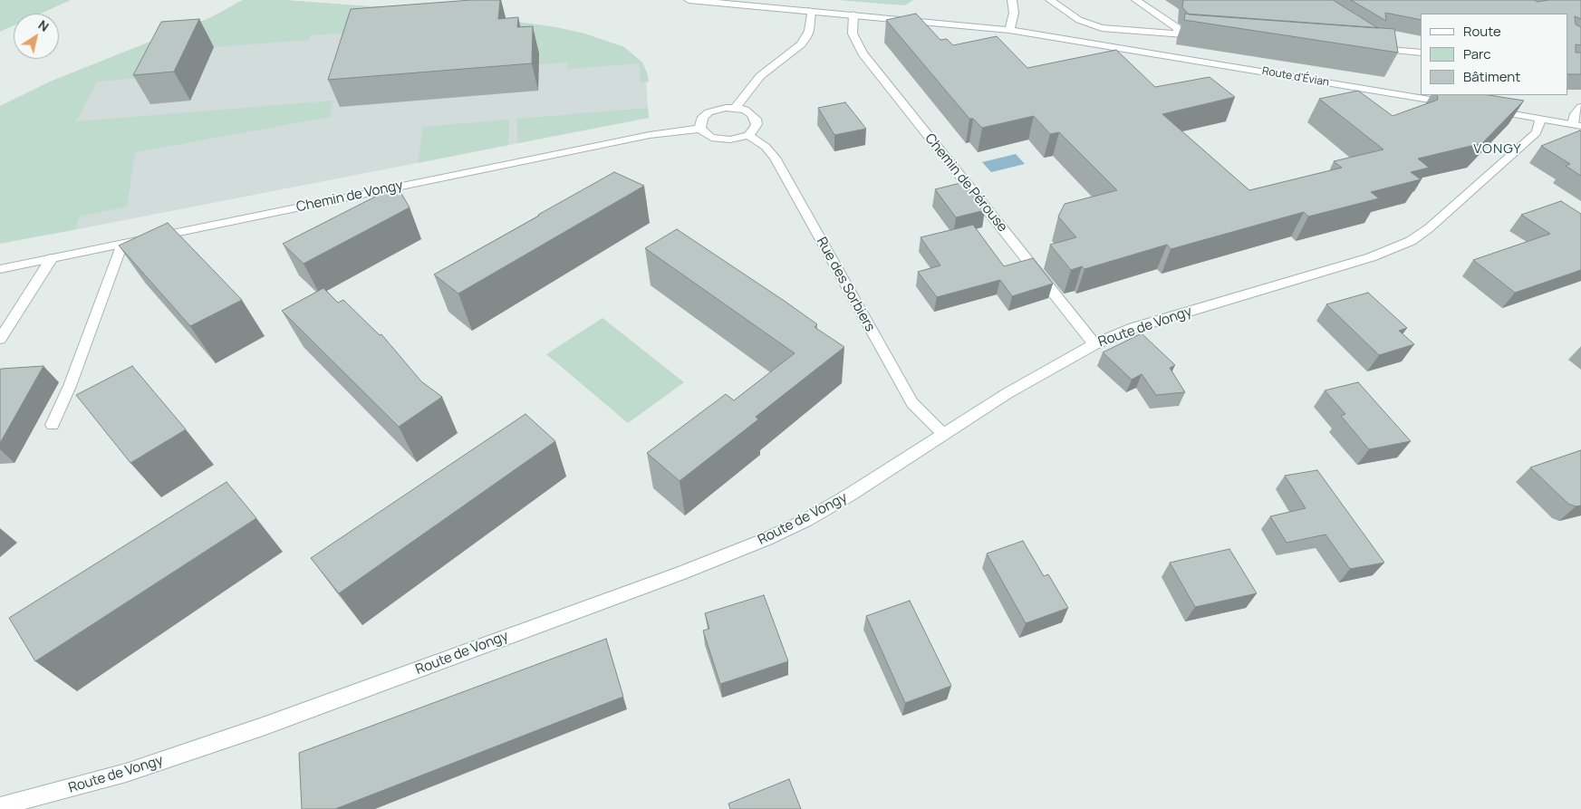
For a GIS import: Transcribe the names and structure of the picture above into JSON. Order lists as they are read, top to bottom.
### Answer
{
  "streets": {
    "street": [
      "Route d'Évian",
      "Chemin de Pérouse",
      "Chemin de Vongy",
      "Rue des Sorbiers",
      "Route de Vongy"
    ]
  },
  "crossings": [
    ["Route d'Évian", "Chemin de Pérouse"],
    ["Chemin de Pérouse", "Route de Vongy"],
    ["Chemin de Vongy", "Rue des Sorbiers"],
    ["Rue des Sorbiers", "Route de Vongy"]
  ],
  "districts": ["VONGY"],
  "legend": ["Route", "Parc", "Bâtiment"],
  "north": "top right"
}
